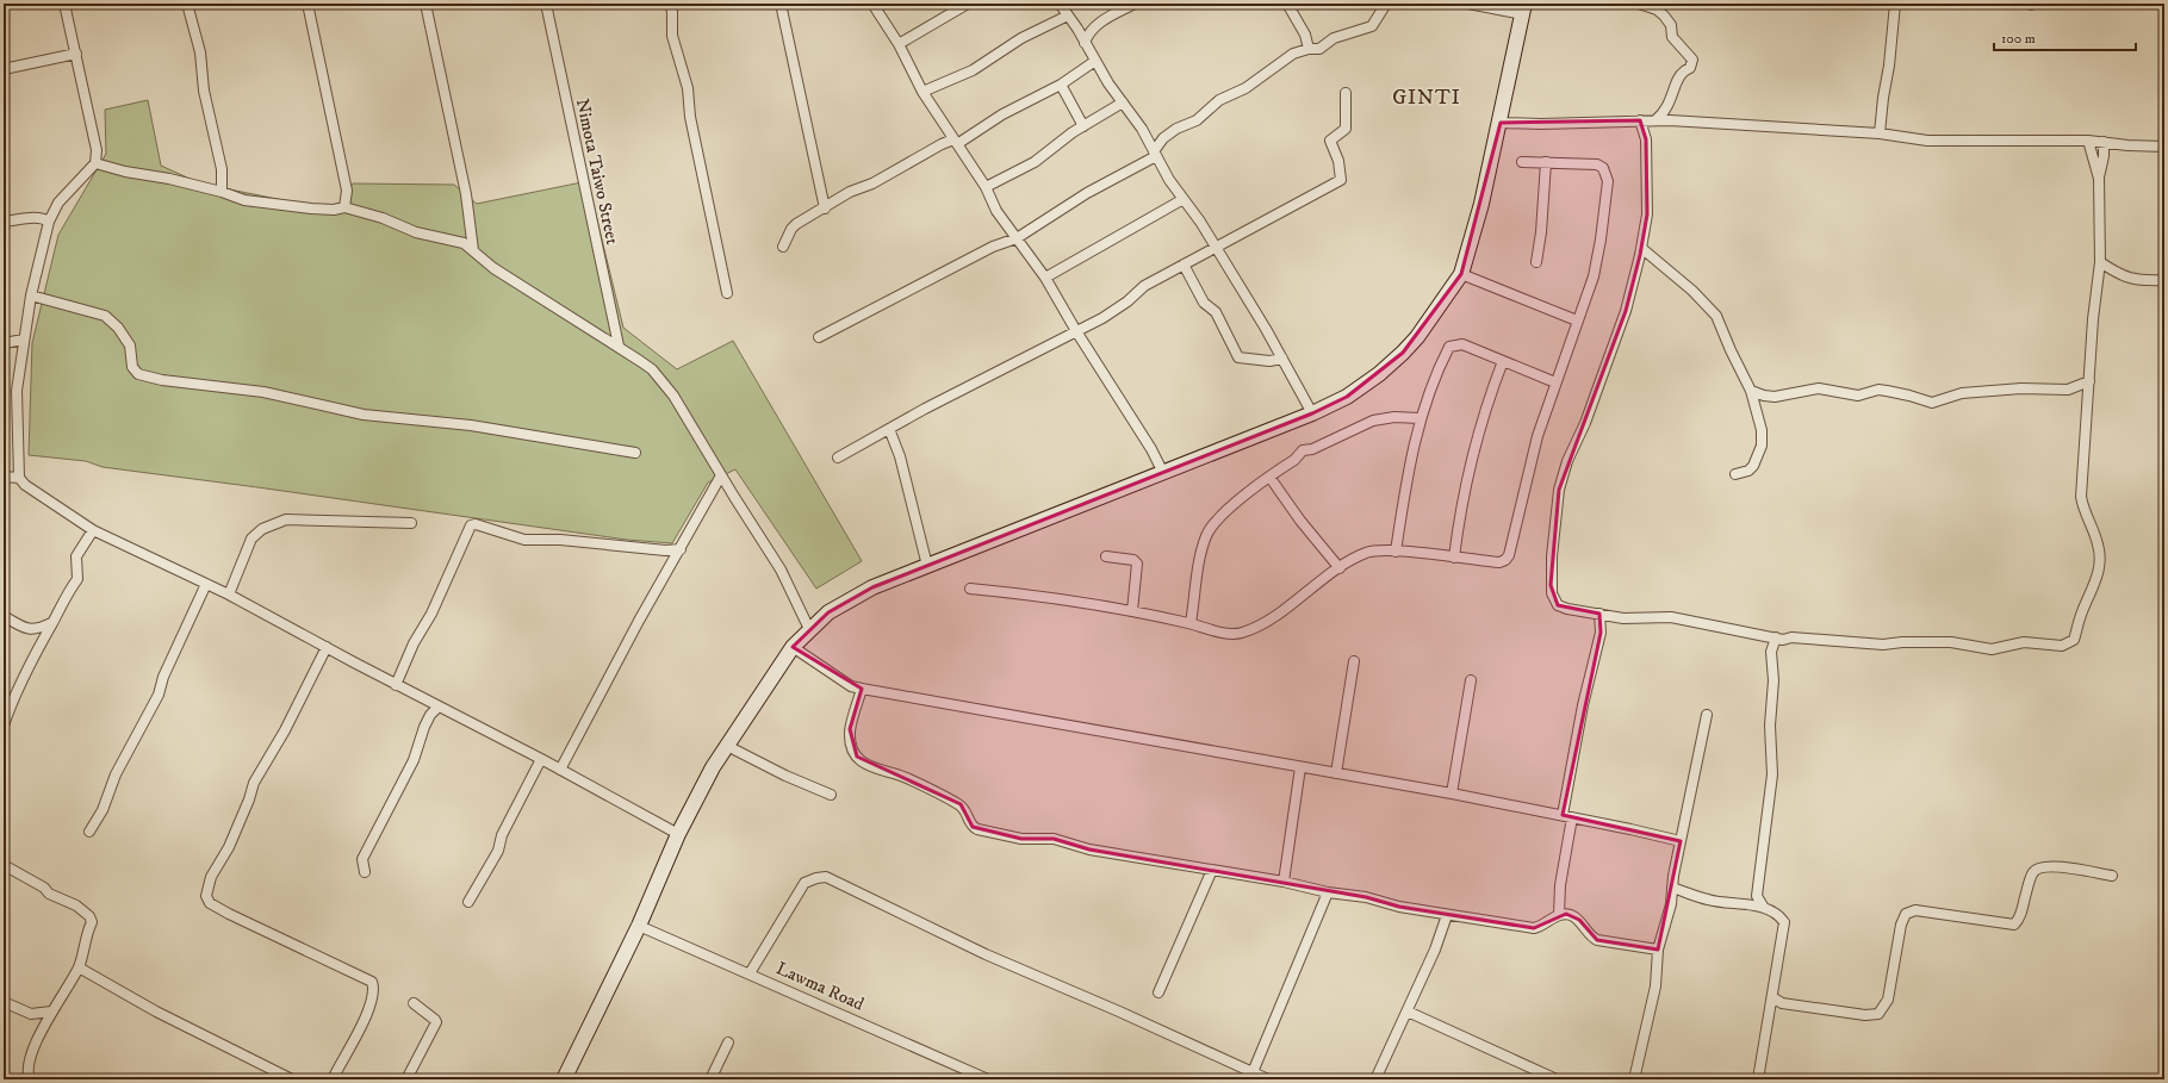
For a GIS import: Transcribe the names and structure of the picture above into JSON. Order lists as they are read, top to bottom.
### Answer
{
  "streets": {
    "street": ["Nimota Taiwo Street", "Lawma Road"]
  },
  "districts": ["GINTI"],
  "scale_bar": "100 m"
}
